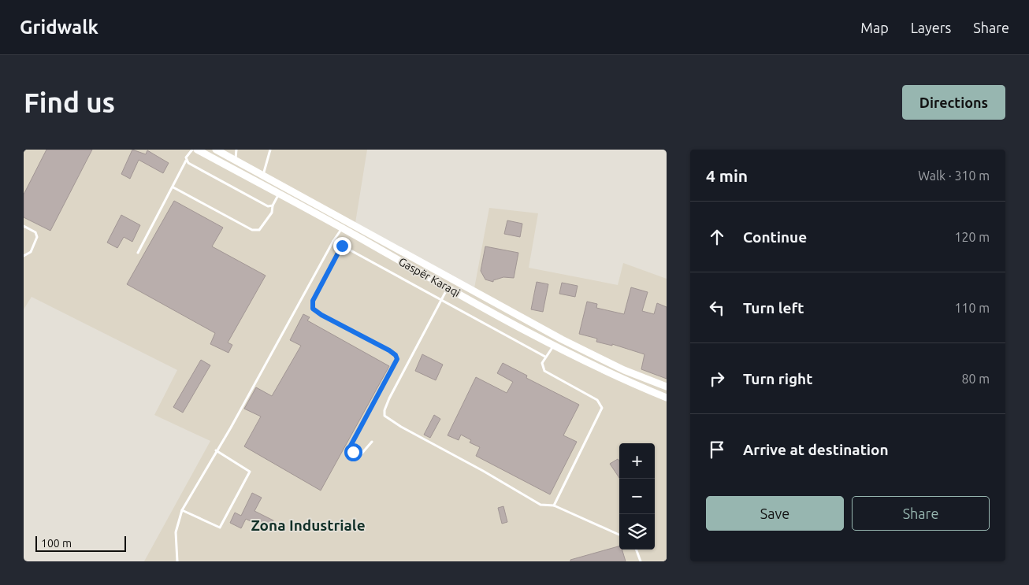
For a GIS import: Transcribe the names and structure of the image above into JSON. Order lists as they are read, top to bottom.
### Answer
{
  "streets": {
    "main road": ["Gaspër Karaqi"]
  },
  "districts": ["Zona Industriale"],
  "scale_bar": "100 m",
  "page": {
    "header": "Gridwalk",
    "nav": ["Map", "Layers", "Share"],
    "buttons": [
      "Directions",
      ["Save", "Share"]
    ],
    "title": "Find us",
    "heading": ["4 min", "Walk · 310 m"],
    "list": [
      ["Continue", "120 m"],
      ["Turn left", "110 m"],
      ["Turn right", "80 m"],
      "Arrive at destination"
    ],
    "map_buttons": ["+", "−"],
    "scale": "100 m"
  }
}
